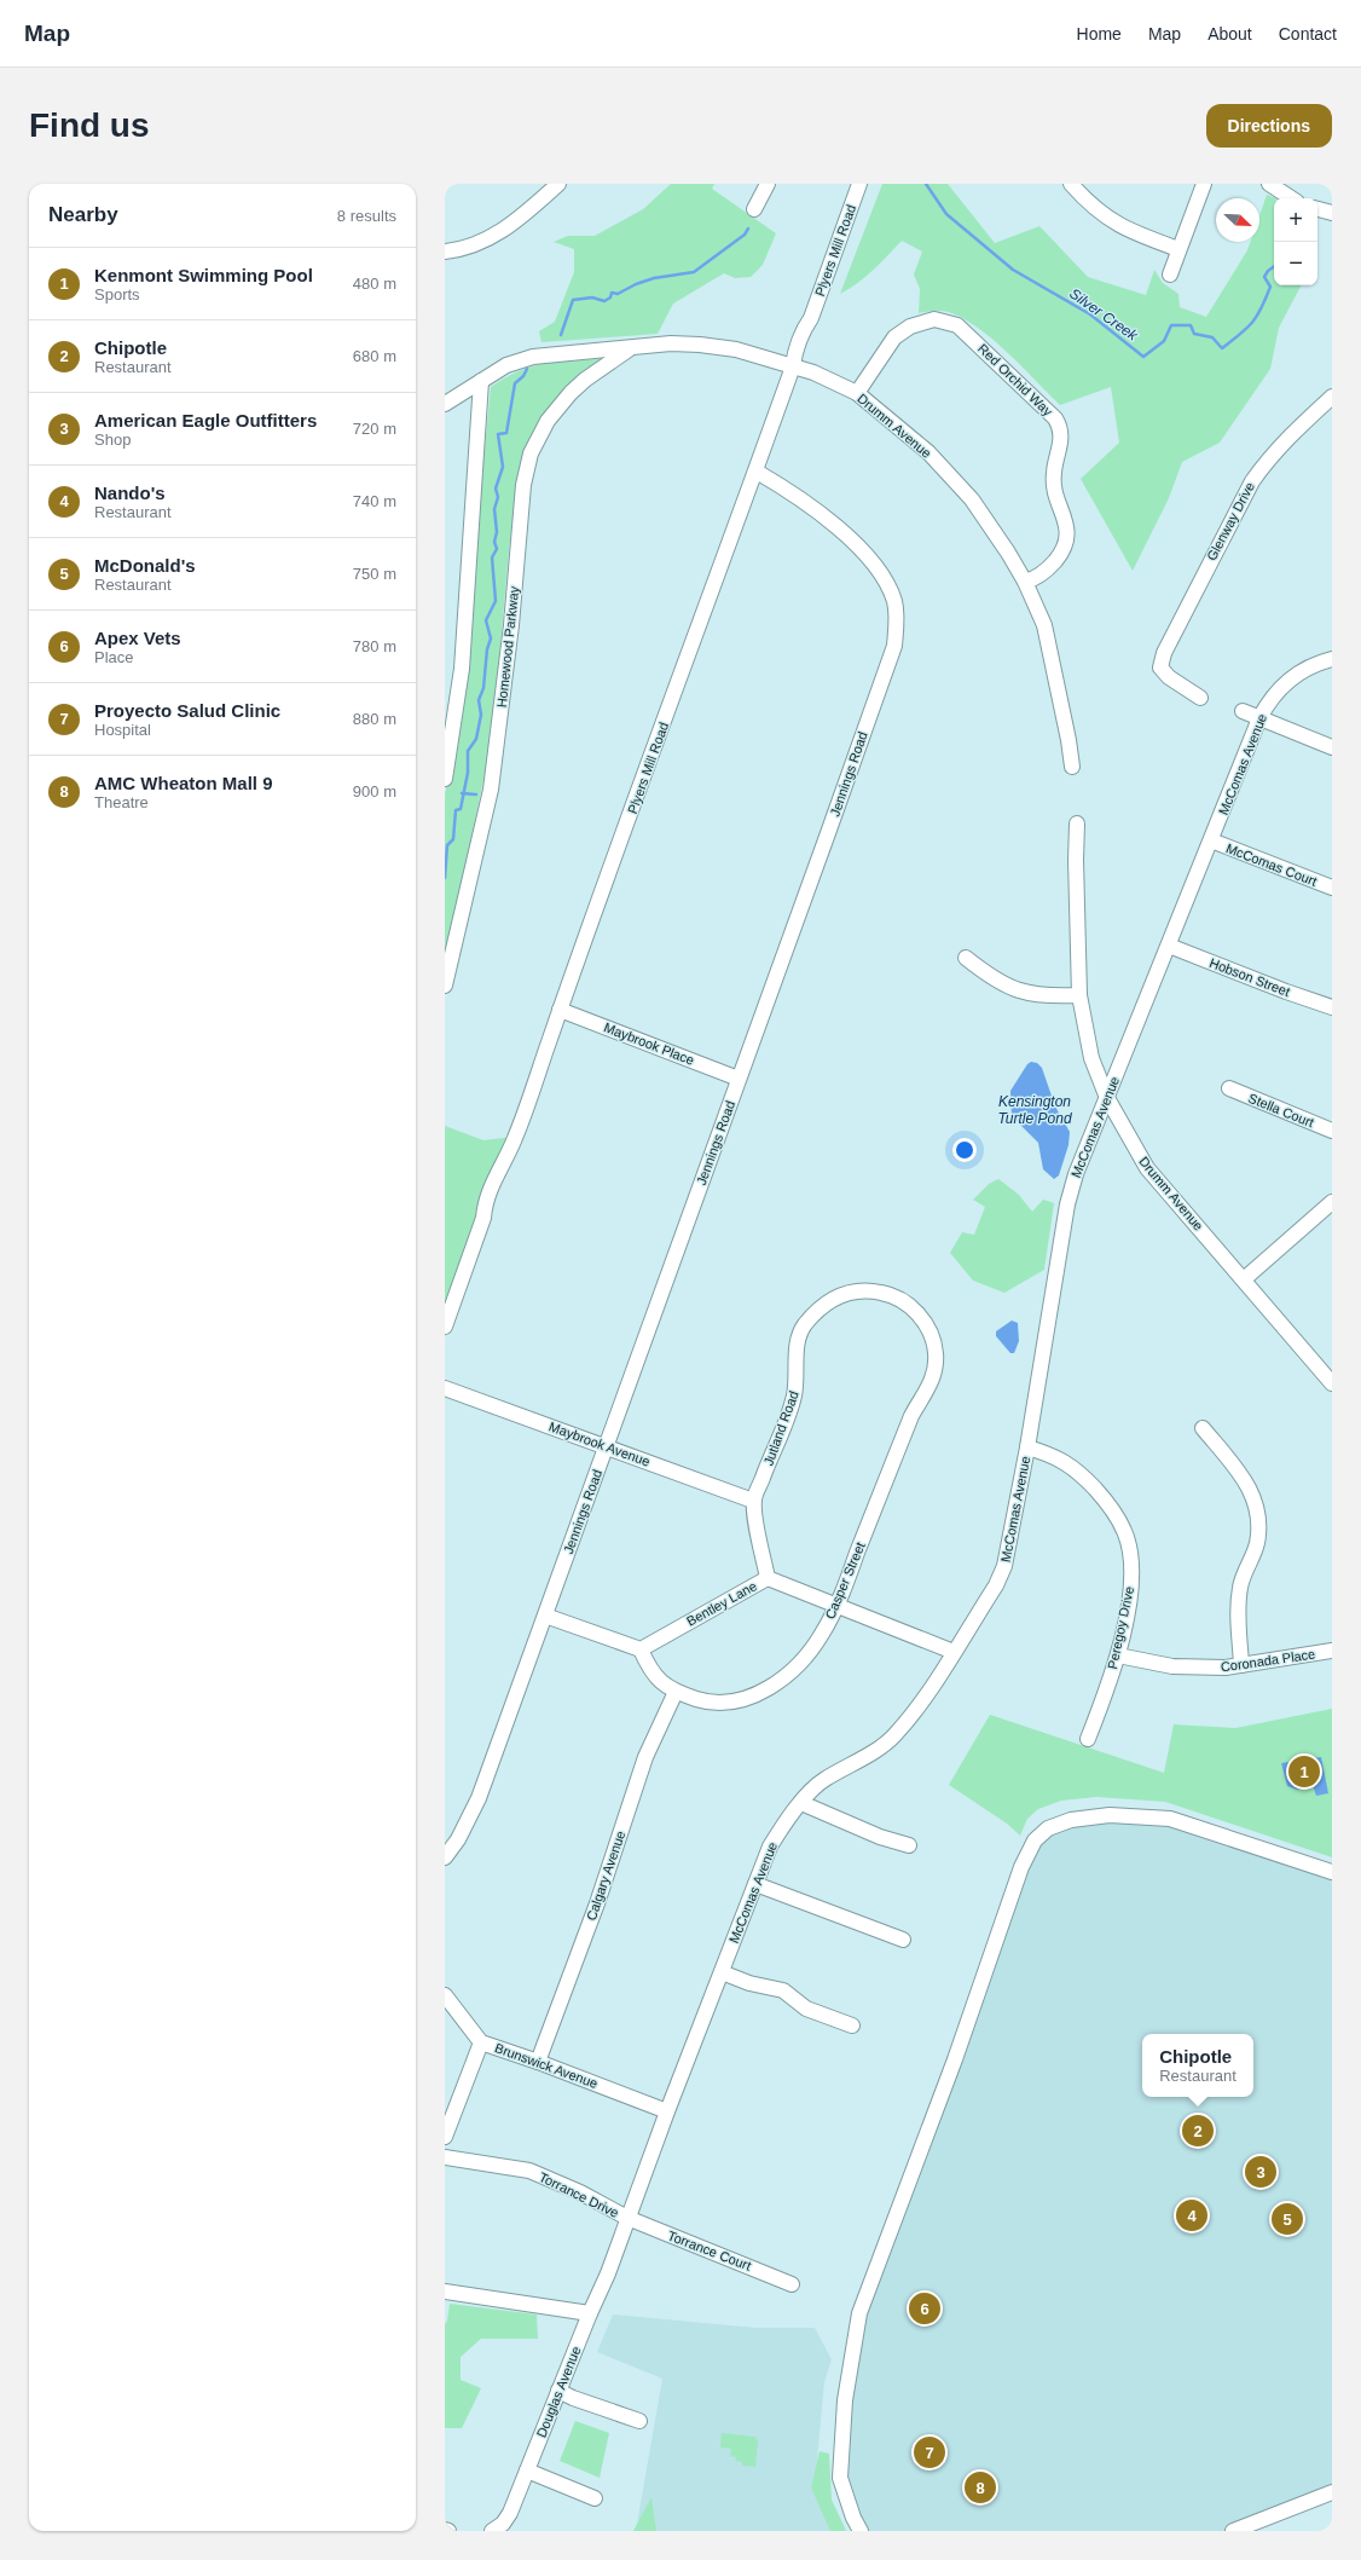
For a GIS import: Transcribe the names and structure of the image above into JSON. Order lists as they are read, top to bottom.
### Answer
{
  "streets": {
    "street": [
      "Plyers Mill Road",
      "Red Orchid Way",
      "Drumm Avenue",
      "Glenway Drive",
      "Homewood Parkway",
      "McComas Avenue",
      "Jennings Road",
      "McComas Court",
      "Hobson Street",
      "Maybrook Place",
      "Stella Court",
      "Jutland Road",
      "Maybrook Avenue",
      "Casper Street",
      "Bentley Lane",
      "Peregoy Drive",
      "Coronada Place",
      "Calgary Avenue",
      "Brunswick Avenue",
      "Torrance Drive",
      "Torrance Court",
      "Douglas Avenue"
    ]
  },
  "crossings": [
    ["Plyers Mill Road", "Drumm Avenue"],
    ["Plyers Mill Road", "Jennings Road"],
    ["Plyers Mill Road", "Maybrook Place"],
    ["Red Orchid Way", "Drumm Avenue"],
    ["Drumm Avenue", "Homewood Parkway"],
    ["Drumm Avenue", "McComas Avenue"],
    ["McComas Avenue", "McComas Court"],
    ["McComas Avenue", "Hobson Street"],
    ["McComas Avenue", "Bentley Lane"],
    ["McComas Avenue", "Peregoy Drive"],
    ["McComas Avenue", "Brunswick Avenue"],
    ["McComas Avenue", "Torrance Drive"],
    ["McComas Avenue", "Torrance Court"],
    ["McComas Avenue", "Douglas Avenue"],
    ["Jennings Road", "Maybrook Place"],
    ["Jennings Road", "Maybrook Avenue"],
    ["Jutland Road", "Maybrook Avenue"],
    ["Jutland Road", "Casper Street"],
    ["Casper Street", "Bentley Lane"],
    ["Casper Street", "Calgary Avenue"],
    ["Peregoy Drive", "Coronada Place"],
    ["Calgary Avenue", "Brunswick Avenue"],
    ["Torrance Drive", "Torrance Court"]
  ],
  "water": ["Silver Creek", "Kensington Turtle Pond"],
  "north": "bottom right",
  "page": {
    "header": "Map",
    "nav": [
      "Home",
      "Map",
      "About",
      "Contact"
    ],
    "buttons": "Directions",
    "title": "Find us",
    "heading": ["Nearby", "8 results"],
    "map_buttons": ["+", "−"],
    "list": [
      {
        "mark": "1",
        "name": "Kenmont Swimming Pool",
        "note": "Sports",
        "value": "480 m"
      },
      {
        "mark": "2",
        "name": "Chipotle",
        "note": "Restaurant",
        "value": "680 m"
      },
      {
        "mark": "3",
        "name": "American Eagle Outfitters",
        "note": "Shop",
        "value": "720 m"
      },
      {
        "mark": "4",
        "name": "Nando's",
        "note": "Restaurant",
        "value": "740 m"
      },
      {
        "mark": "5",
        "name": "McDonald's",
        "note": "Restaurant",
        "value": "750 m"
      },
      {
        "mark": "6",
        "name": "Apex Vets",
        "note": "Place",
        "value": "780 m"
      },
      {
        "mark": "7",
        "name": "Proyecto Salud Clinic",
        "note": "Hospital",
        "value": "880 m"
      },
      {
        "mark": "8",
        "name": "AMC Wheaton Mall 9",
        "note": "Theatre",
        "value": "900 m"
      }
    ],
    "pins": [
      "1",
      "2",
      "3",
      "4",
      "5",
      "6",
      "7",
      "8"
    ],
    "popup": ["Chipotle", "Restaurant"]
  }
}
